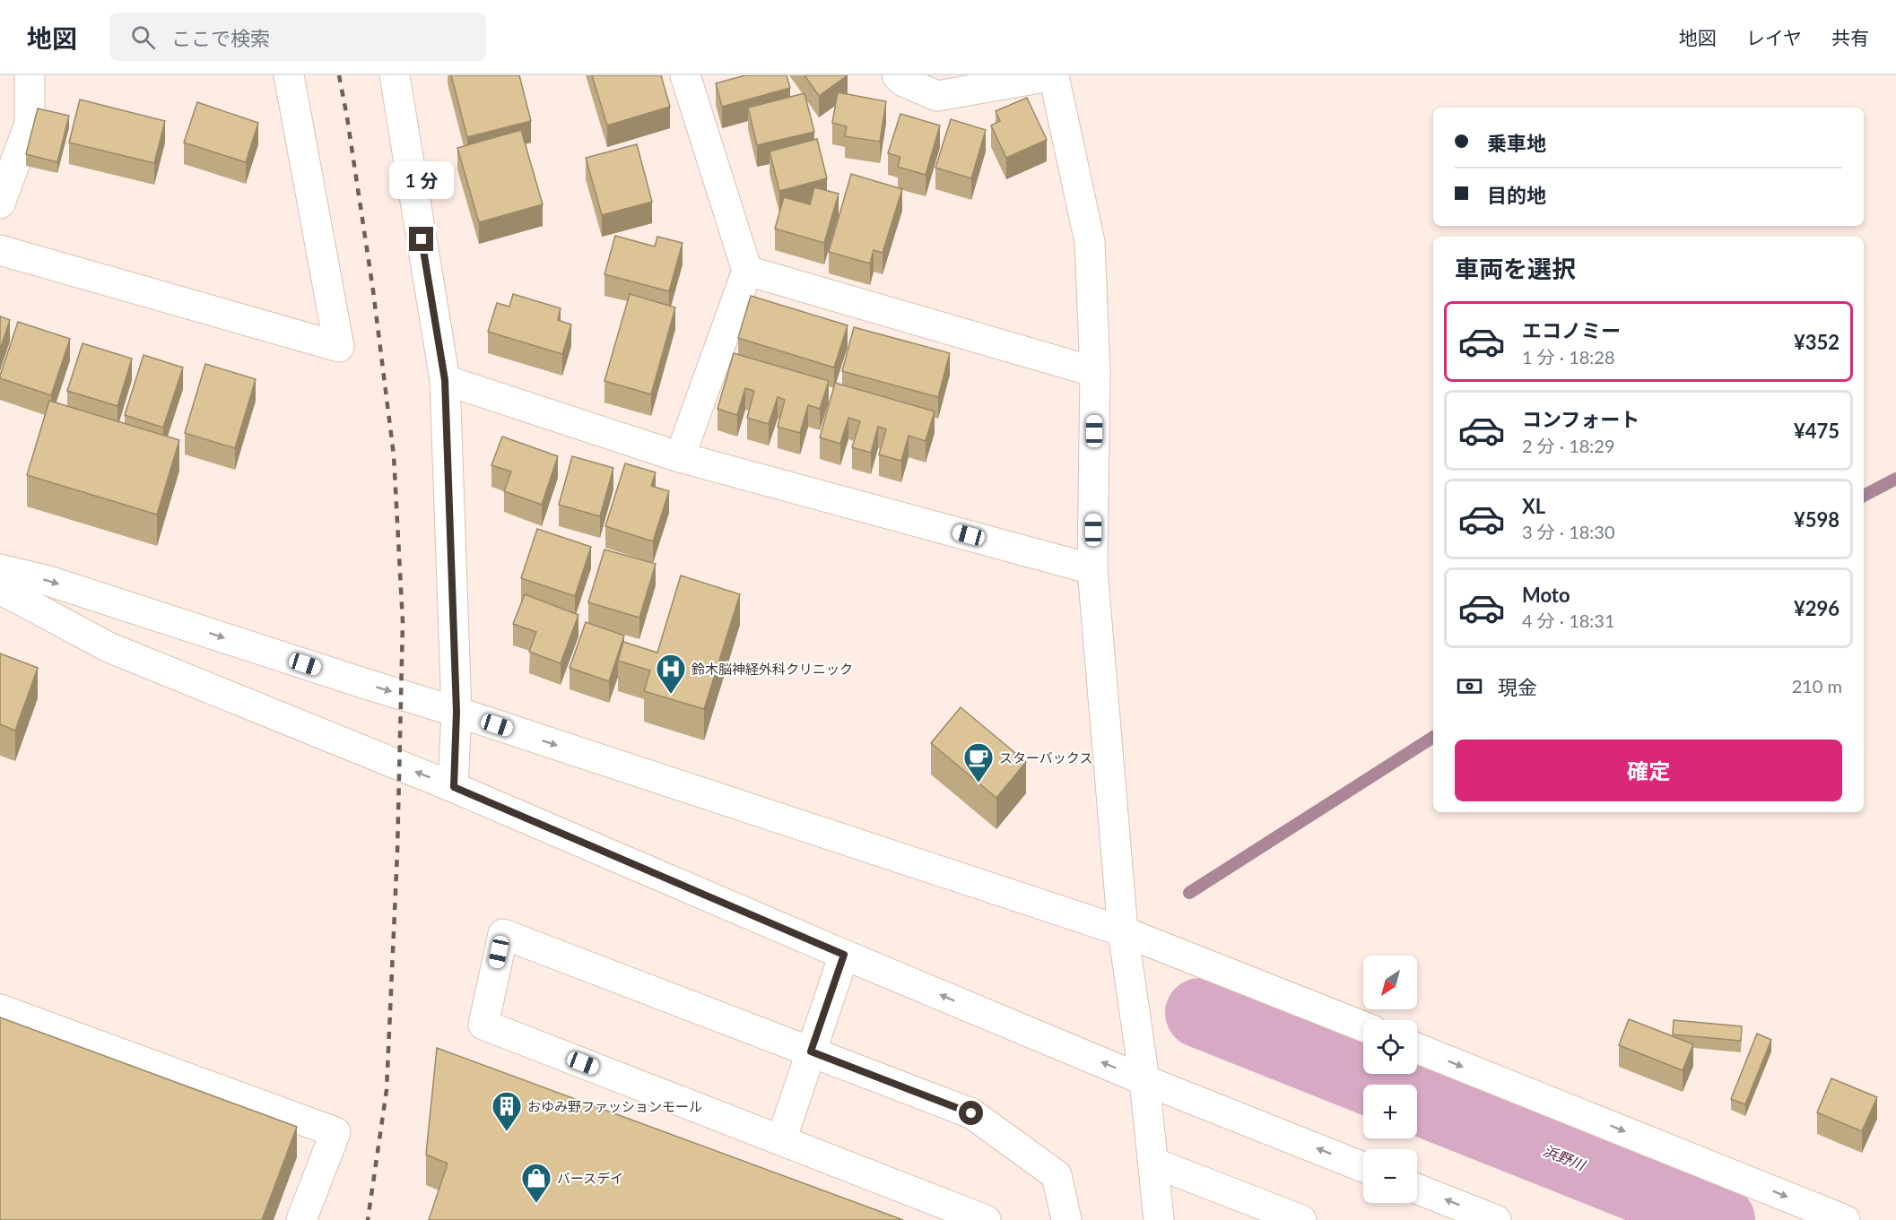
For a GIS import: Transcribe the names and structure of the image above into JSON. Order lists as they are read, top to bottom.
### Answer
{
  "water": ["浜野川"],
  "places": {
    "hospital": ["鈴木脳神経外科クリニック"],
    "cafe": ["スターバックス"],
    "building": ["おゆみ野ファッションモール"],
    "shop": ["バースデイ"]
  },
  "north": "bottom left",
  "page": {
    "header": "地図",
    "search": "ここで検索",
    "nav": ["地図", "レイヤ", "共有"],
    "banner": ["乗車地", "目的地"],
    "bubble": "1 分",
    "heading": "車両を選択",
    "list": [
      {
        "name": "エコノミー",
        "note": "1 分 · 18:28",
        "value": "¥352"
      },
      {
        "name": "コンフォート",
        "note": "2 分 · 18:29",
        "value": "¥475"
      },
      {
        "name": "XL",
        "note": "3 分 · 18:30",
        "value": "¥598"
      },
      {
        "name": "Moto",
        "note": "4 分 · 18:31",
        "value": "¥296"
      }
    ],
    "pay": ["現金", "210 m"],
    "buttons": "確定",
    "map_buttons": ["+", "−"]
  }
}
